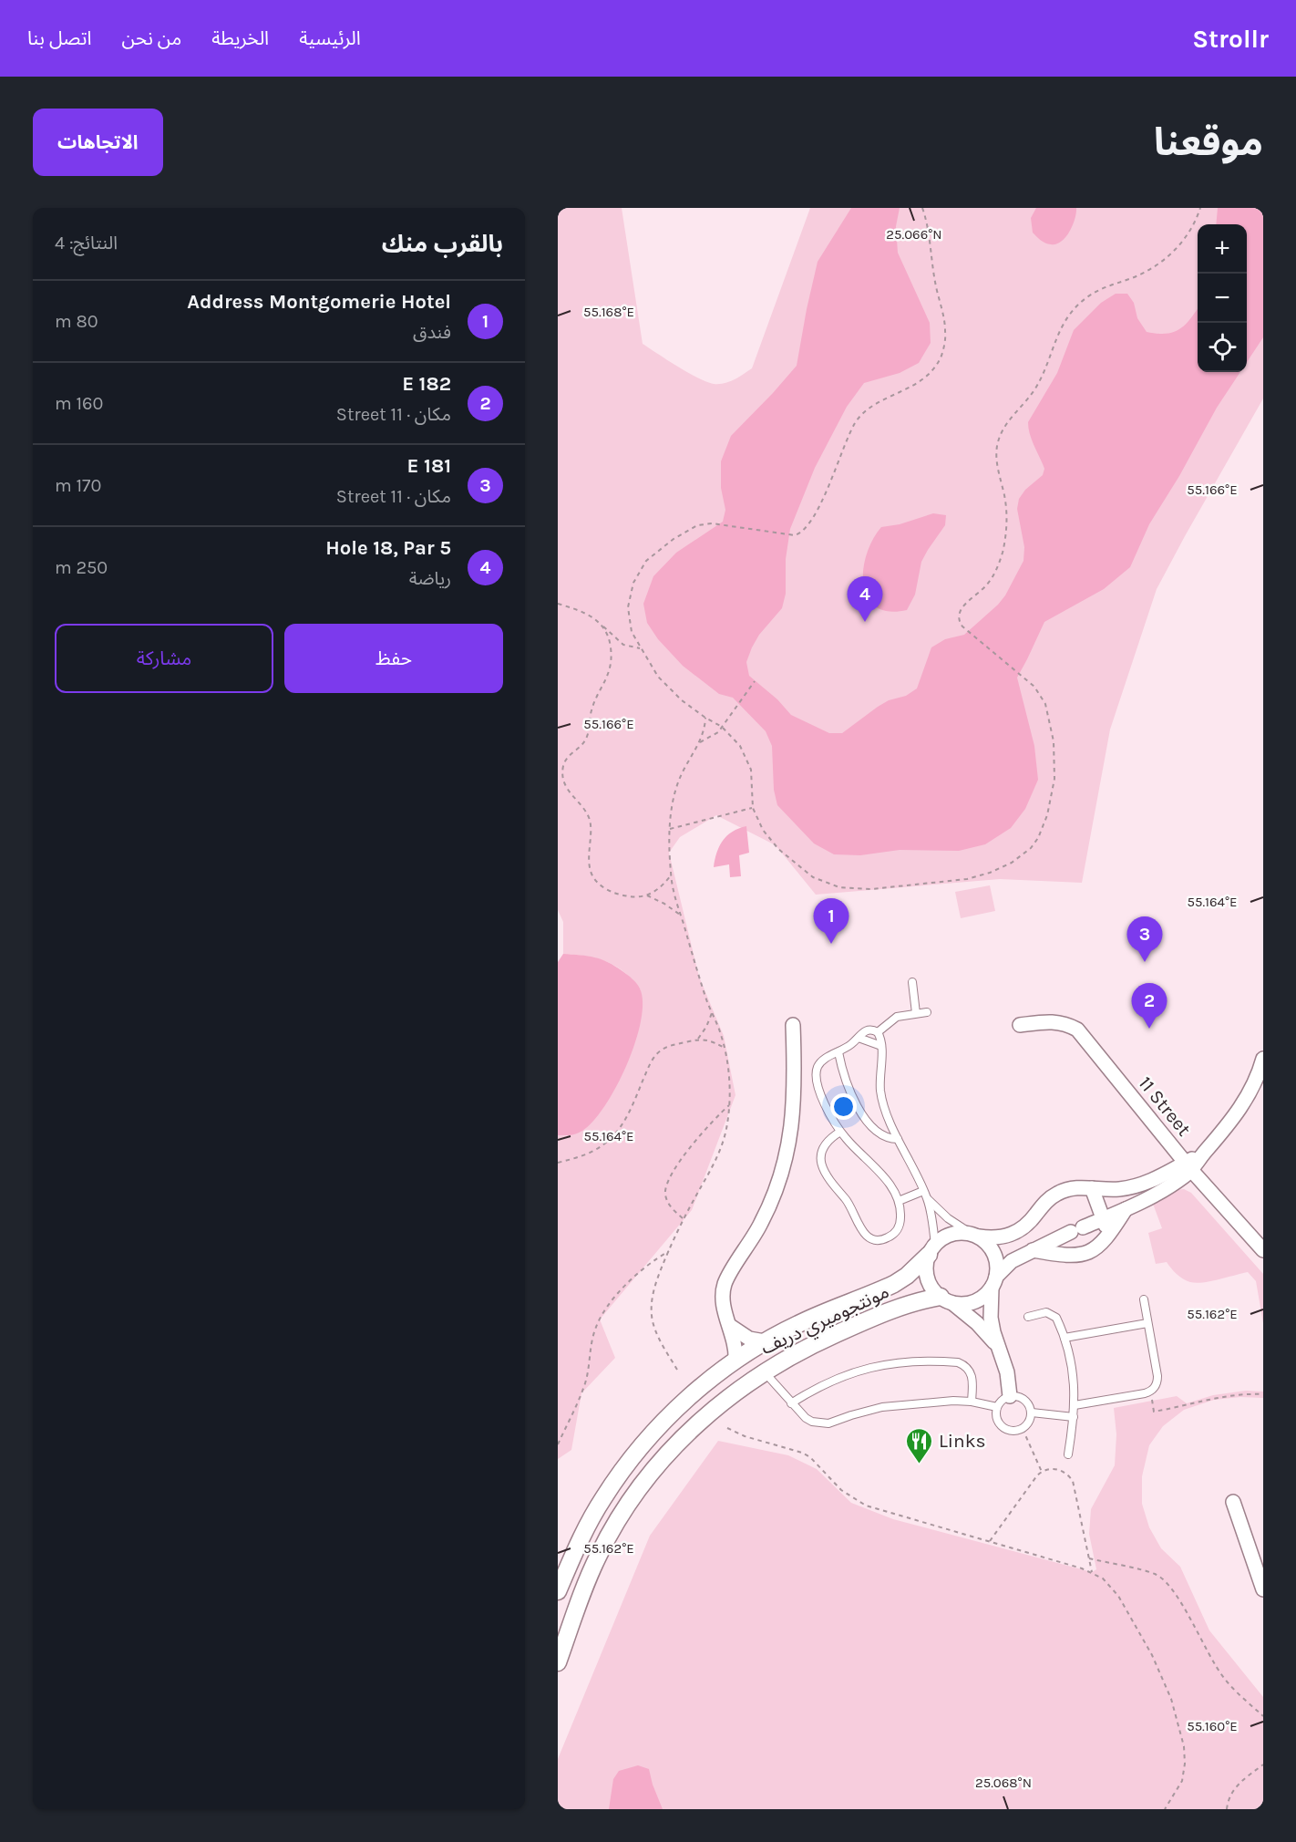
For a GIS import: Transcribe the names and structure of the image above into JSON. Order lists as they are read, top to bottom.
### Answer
{
  "streets": {
    "street": ["11 Street", "مونتجوميري دريف"]
  },
  "places": {
    "restaurant": ["Links"]
  },
  "page": {
    "header": "Strollr",
    "nav": [
      "الرئيسية",
      "الخريطة",
      "من نحن",
      "اتصل بنا"
    ],
    "title": "موقعنا",
    "buttons": [
      "الاتجاهات",
      ["حفظ", "مشاركة"]
    ],
    "heading": ["بالقرب منك", "النتائج: 4"],
    "map_buttons": ["+", "−"],
    "list": [
      {
        "mark": "1",
        "name": "Address Montgomerie Hotel",
        "note": "فندق",
        "value": "80 m"
      },
      {
        "mark": "2",
        "name": "E 182",
        "note": "مكان · 11 Street",
        "value": "160 m"
      },
      {
        "mark": "3",
        "name": "E 181",
        "note": "مكان · 11 Street",
        "value": "170 m"
      },
      {
        "mark": "4",
        "name": "Hole 18, Par 5",
        "note": "رياضة",
        "value": "250 m"
      }
    ],
    "pins": [
      "4",
      "1",
      "3",
      "2"
    ]
  },
  "coordinates": [
    "25.066°N",
    "55.168°E",
    "55.166°E",
    "55.164°E",
    "55.162°E",
    "55.160°E",
    "25.068°N"
  ]
}
